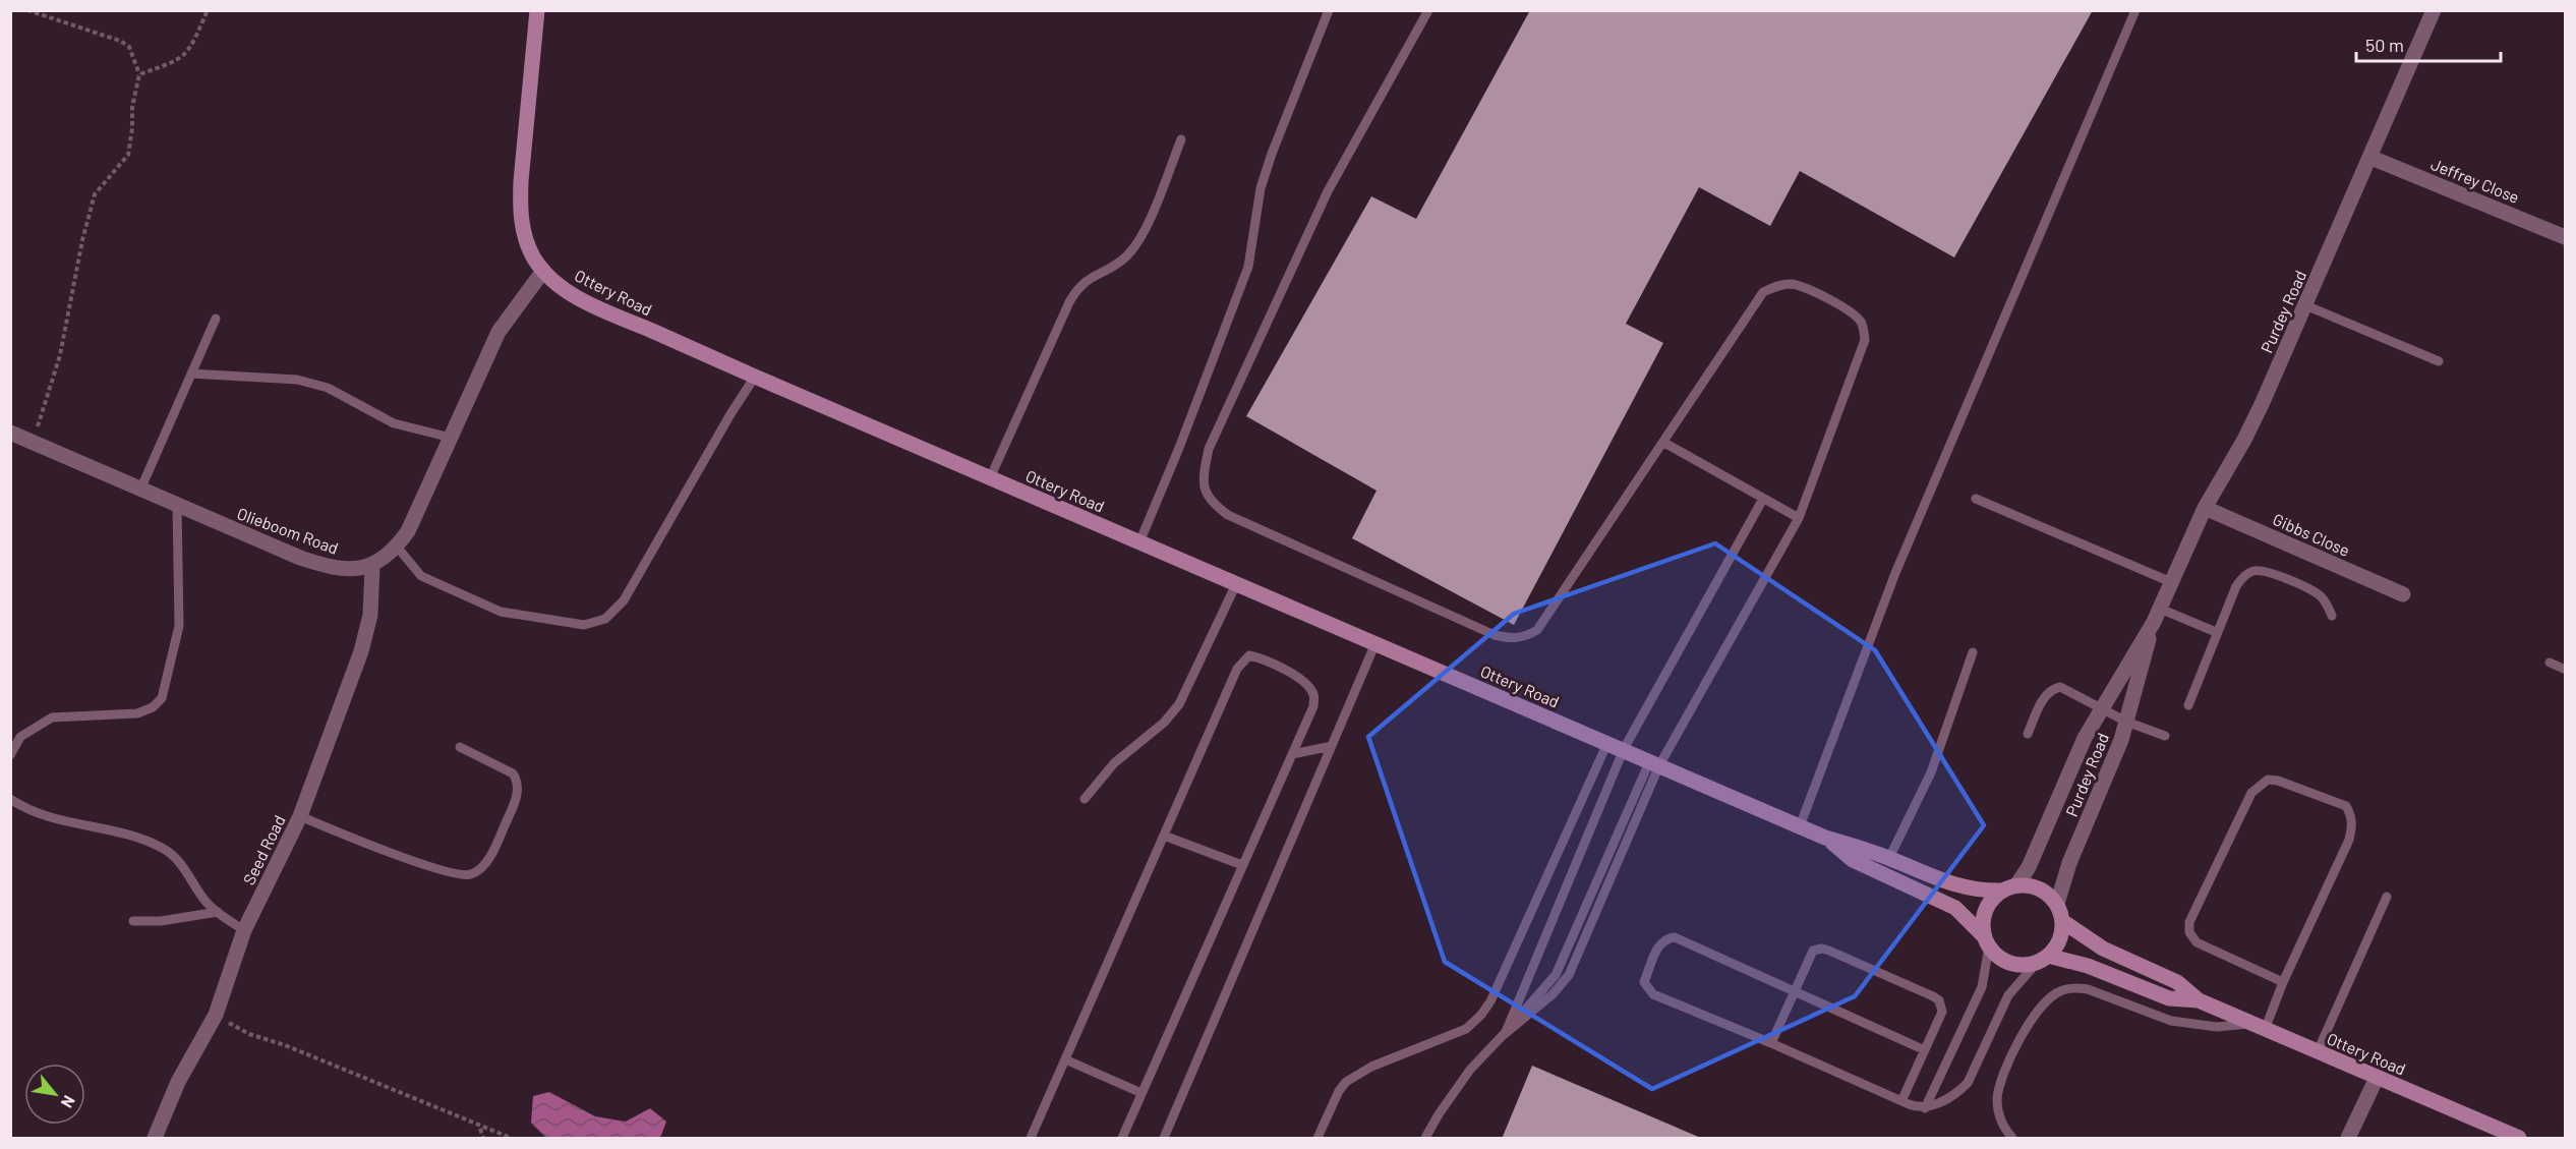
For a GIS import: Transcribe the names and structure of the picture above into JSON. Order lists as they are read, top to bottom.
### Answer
{
  "streets": {
    "street": [
      "Jeffrey Close",
      "Ottery Road",
      "Purdey Road",
      "Olieboom Road",
      "Gibbs Close",
      "Seed Road"
    ]
  },
  "crossings": [
    ["Jeffrey Close", "Purdey Road"],
    ["Ottery Road", "Purdey Road"],
    ["Purdey Road", "Gibbs Close"],
    ["Olieboom Road", "Seed Road"]
  ],
  "scale_bar": "50 m",
  "north": "bottom right"
}
